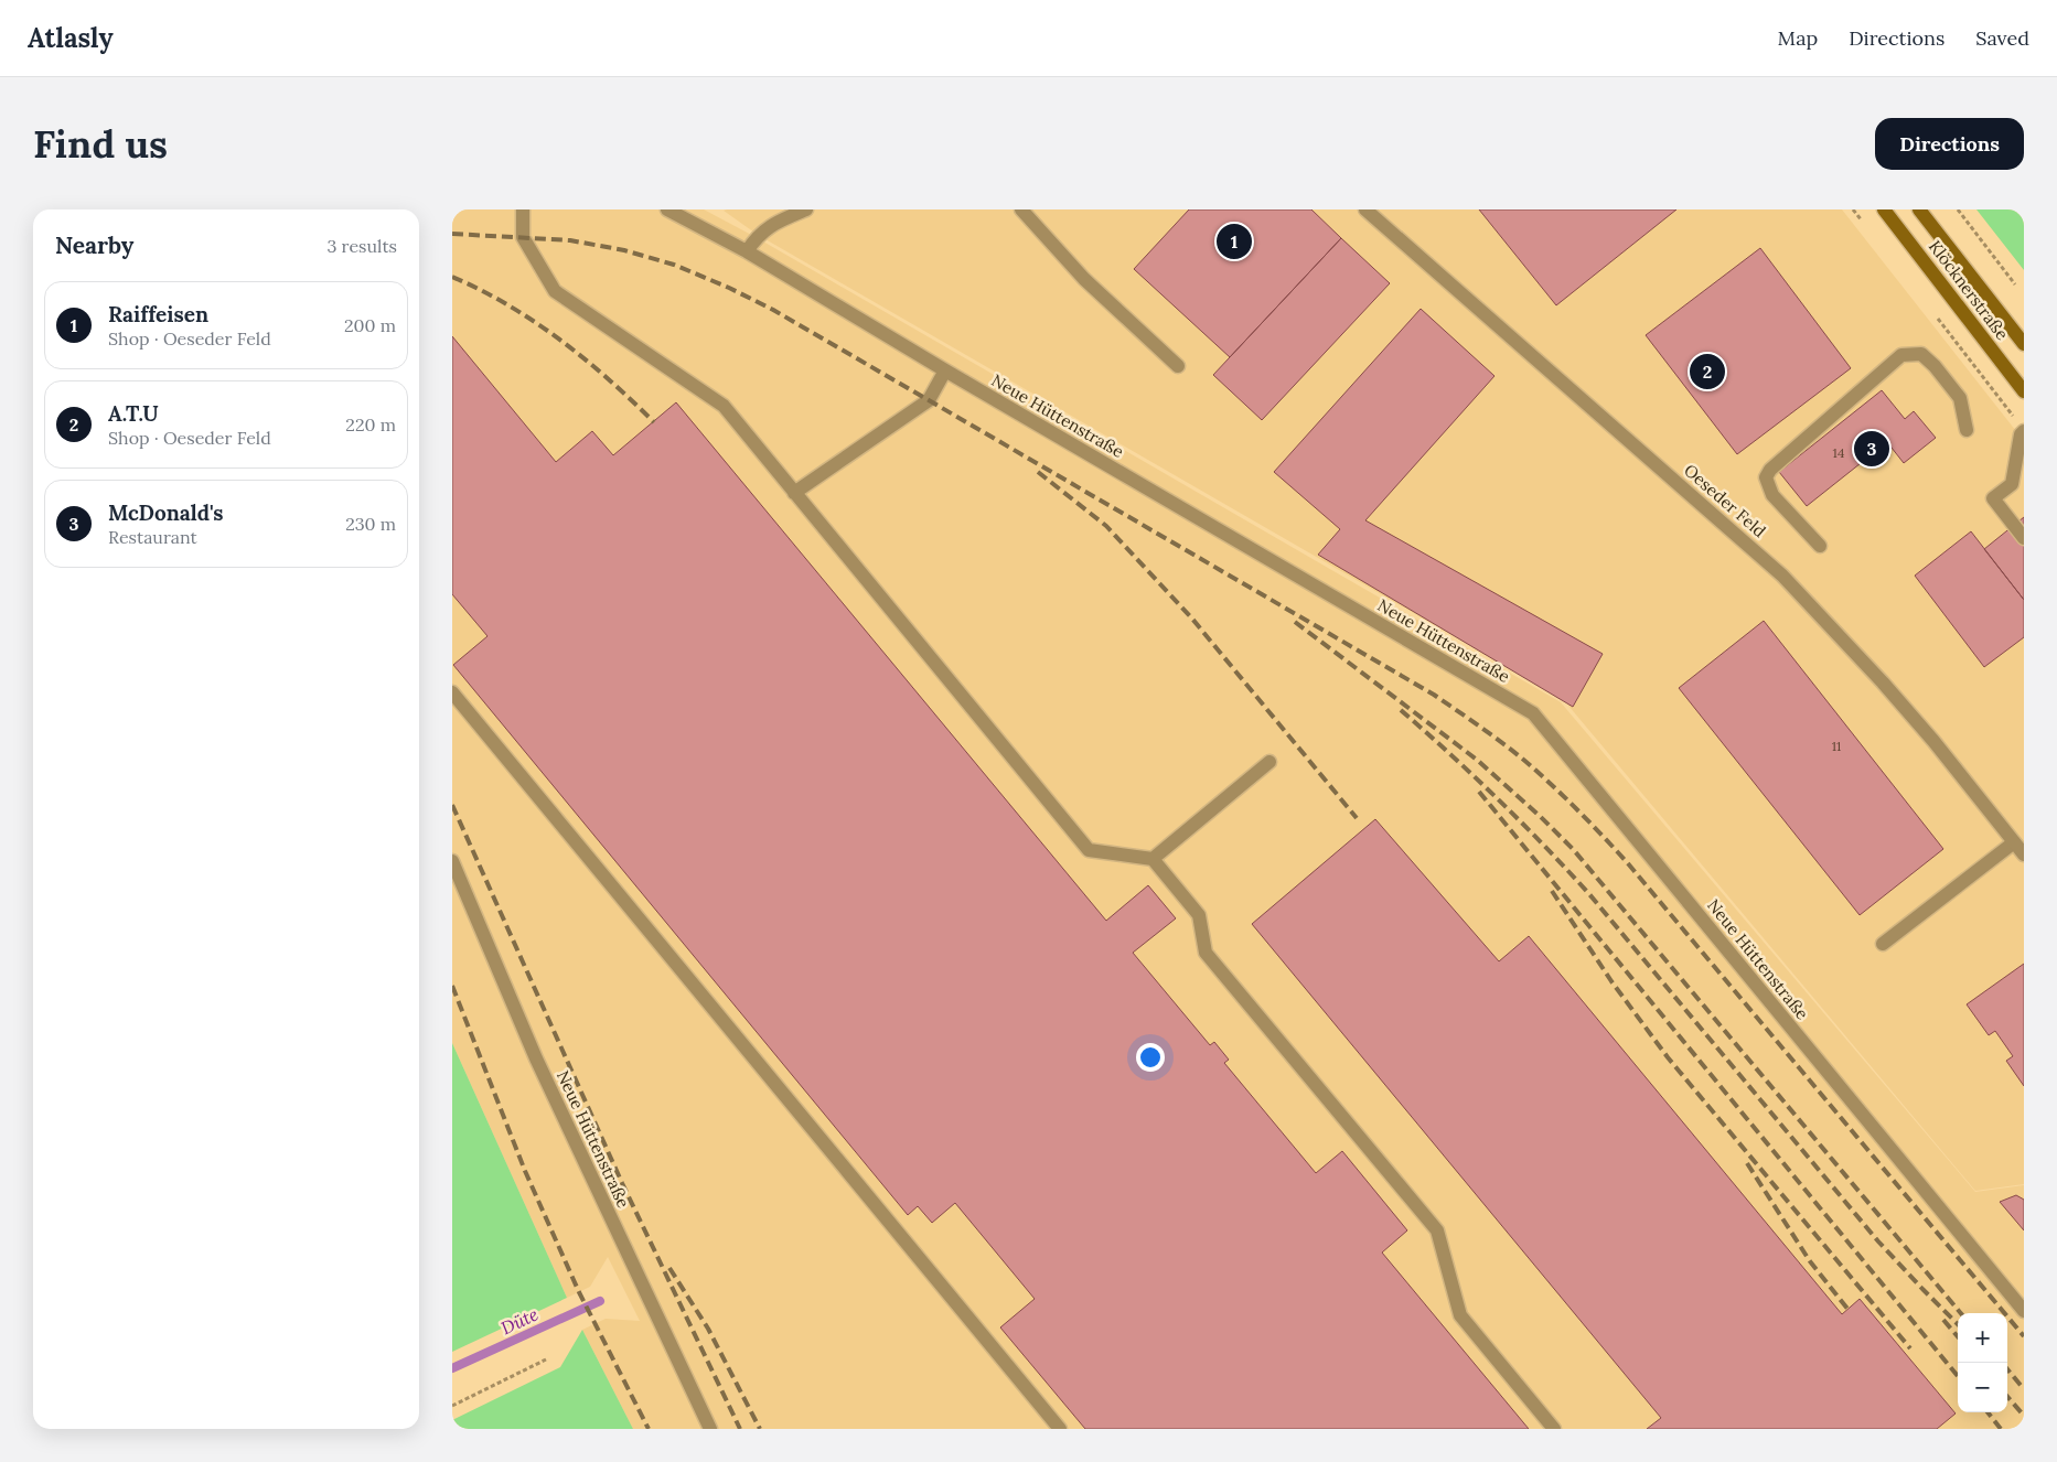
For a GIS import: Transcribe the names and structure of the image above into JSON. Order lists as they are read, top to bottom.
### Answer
{
  "streets": {
    "main road": ["Klöcknerstraße"],
    "street": ["Neue Hüttenstraße", "Oeseder Feld"]
  },
  "water": ["Düte"],
  "house_numbers": ["14", "11"],
  "page": {
    "header": "Atlasly",
    "nav": ["Map", "Directions", "Saved"],
    "buttons": "Directions",
    "title": "Find us",
    "heading": ["Nearby", "3 results"],
    "pins": ["1", "2", "3"],
    "list": [
      {
        "mark": "1",
        "name": "Raiffeisen",
        "note": "Shop · Oeseder Feld",
        "value": "200 m"
      },
      {
        "mark": "2",
        "name": "A.T.U",
        "note": "Shop · Oeseder Feld",
        "value": "220 m"
      },
      {
        "mark": "3",
        "name": "McDonald's",
        "note": "Restaurant",
        "value": "230 m"
      }
    ],
    "map_buttons": ["+", "−"]
  }
}
